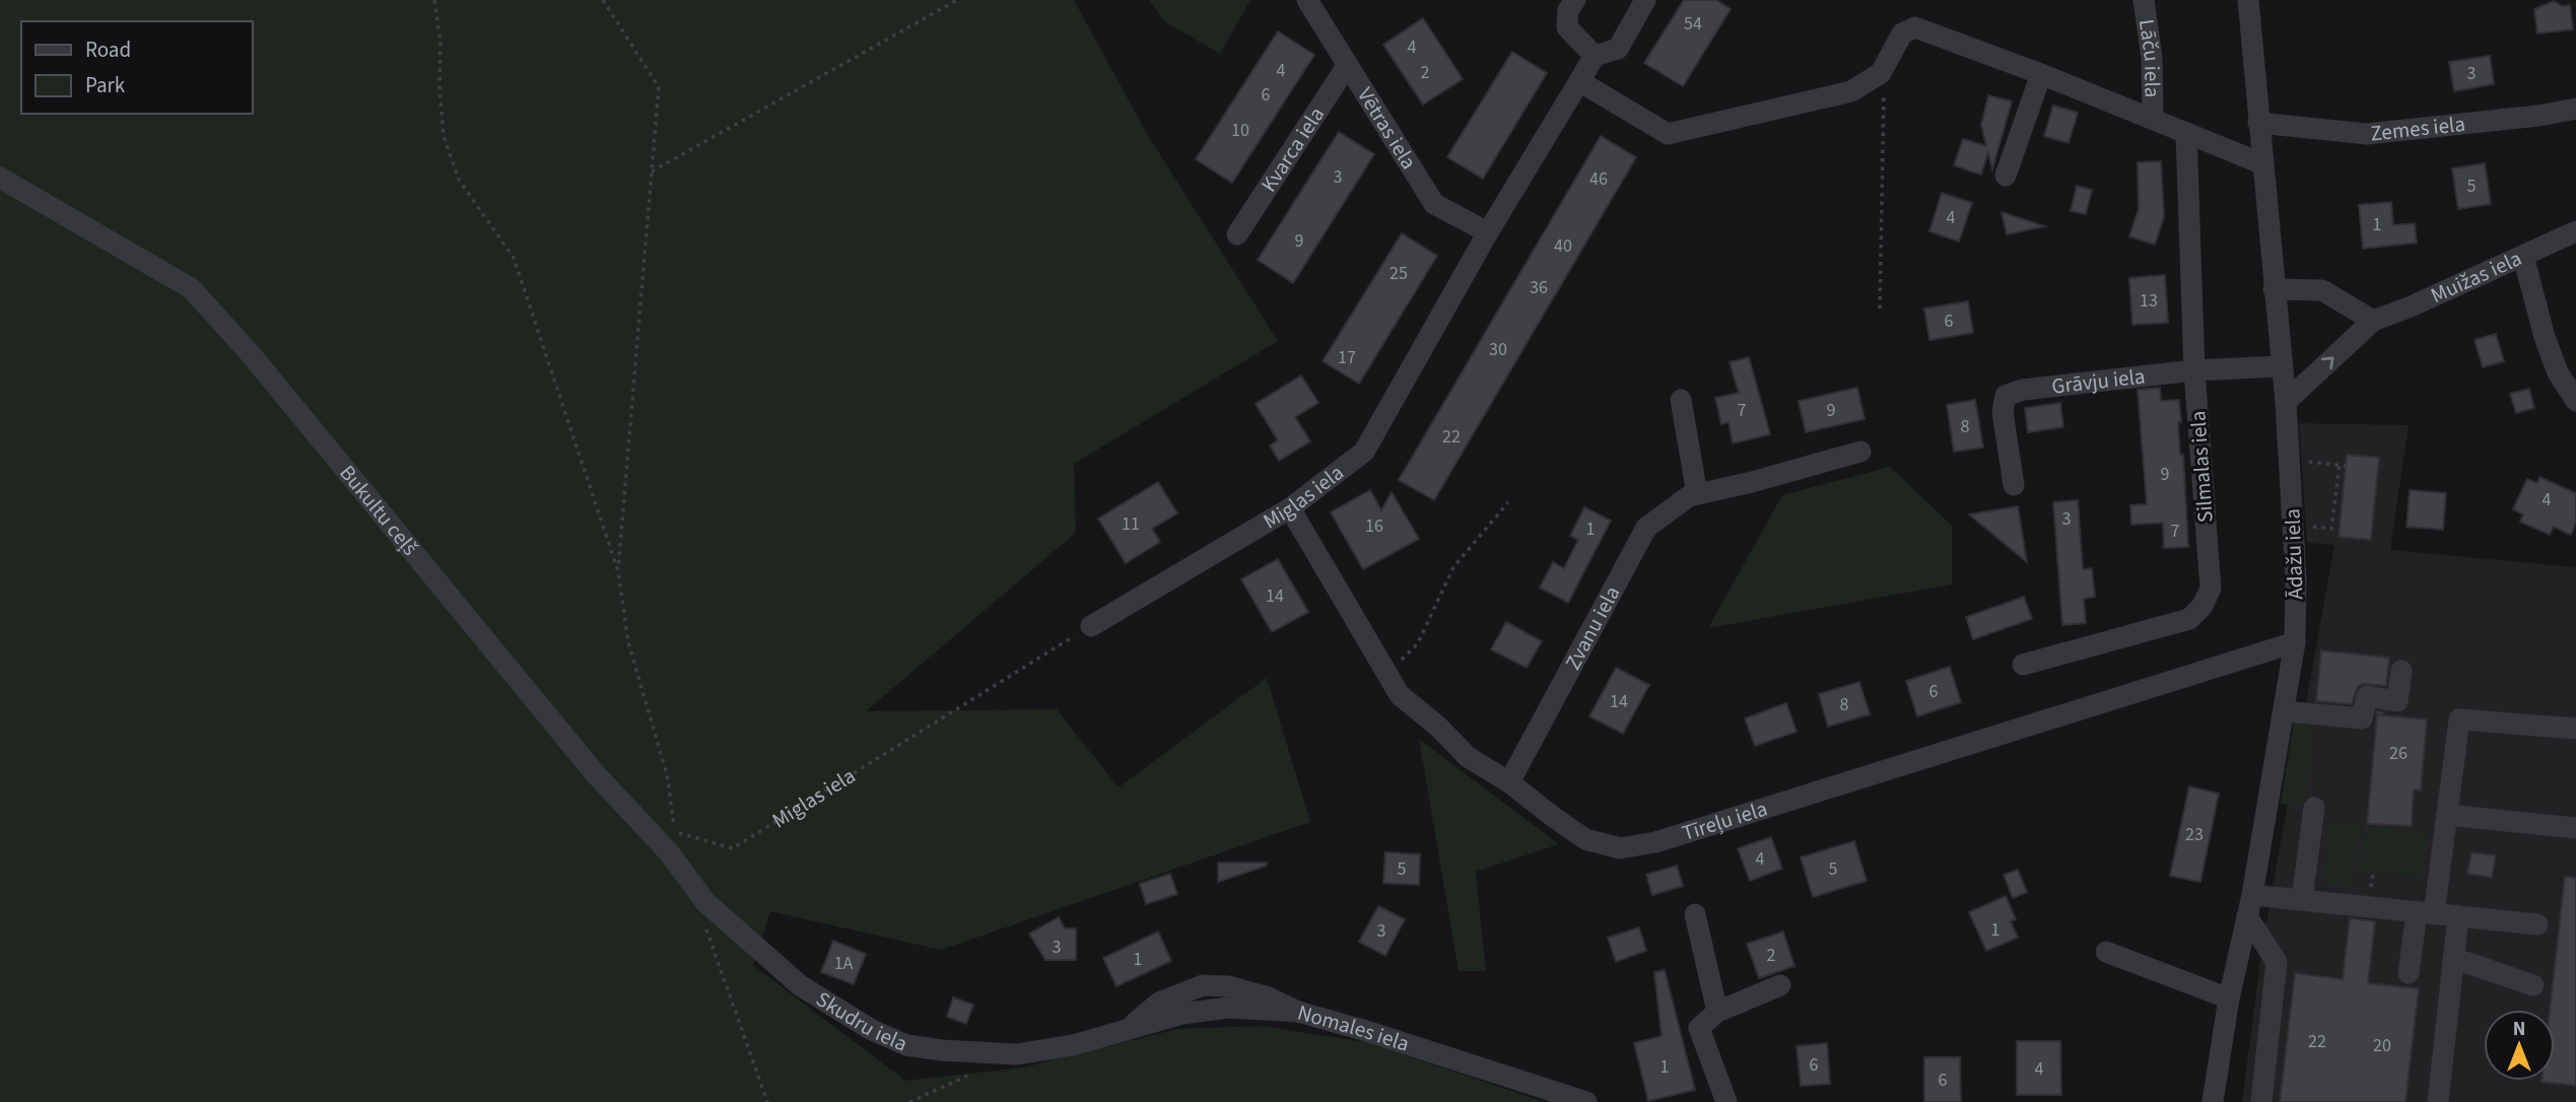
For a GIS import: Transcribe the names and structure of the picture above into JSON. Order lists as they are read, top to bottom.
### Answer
{
  "streets": {
    "street": [
      "Lāču iela",
      "Zemes iela",
      "Vētras iela",
      "Kvarca iela",
      "Muižas iela",
      "Grāvju iela",
      "Silmalas iela",
      "Miglas iela",
      "Bukultu ceļš",
      "Ādažu iela",
      "Zvanu iela",
      "Tīreļu iela",
      "Skudru iela",
      "Nomales iela"
    ]
  },
  "crossings": [
    ["Zemes iela", "Ādažu iela"],
    ["Vētras iela", "Kvarca iela"],
    ["Vētras iela", "Miglas iela"],
    ["Muižas iela", "Ādažu iela"],
    ["Grāvju iela", "Silmalas iela"],
    ["Grāvju iela", "Ādažu iela"],
    ["Miglas iela", "Tīreļu iela"],
    ["Bukultu ceļš", "Skudru iela"],
    ["Ādažu iela", "Tīreļu iela"],
    ["Zvanu iela", "Tīreļu iela"],
    ["Skudru iela", "Nomales iela"]
  ],
  "house_numbers": [
    "54",
    "4",
    "4",
    "2",
    "3",
    "6",
    "10",
    "3",
    "46",
    "5",
    "4",
    "1",
    "9",
    "40",
    "25",
    "36",
    "13",
    "6",
    "30",
    "17",
    "7",
    "9",
    "8",
    "22",
    "9",
    "4",
    "3",
    "11",
    "16",
    "1",
    "7",
    "14",
    "6",
    "14",
    "8",
    "26",
    "23",
    "4",
    "5",
    "5",
    "1",
    "3",
    "3",
    "2",
    "1",
    "1A",
    "22",
    "20",
    "6",
    "1",
    "4",
    "6"
  ],
  "legend": ["Road", "Park"],
  "north": "top"
}
